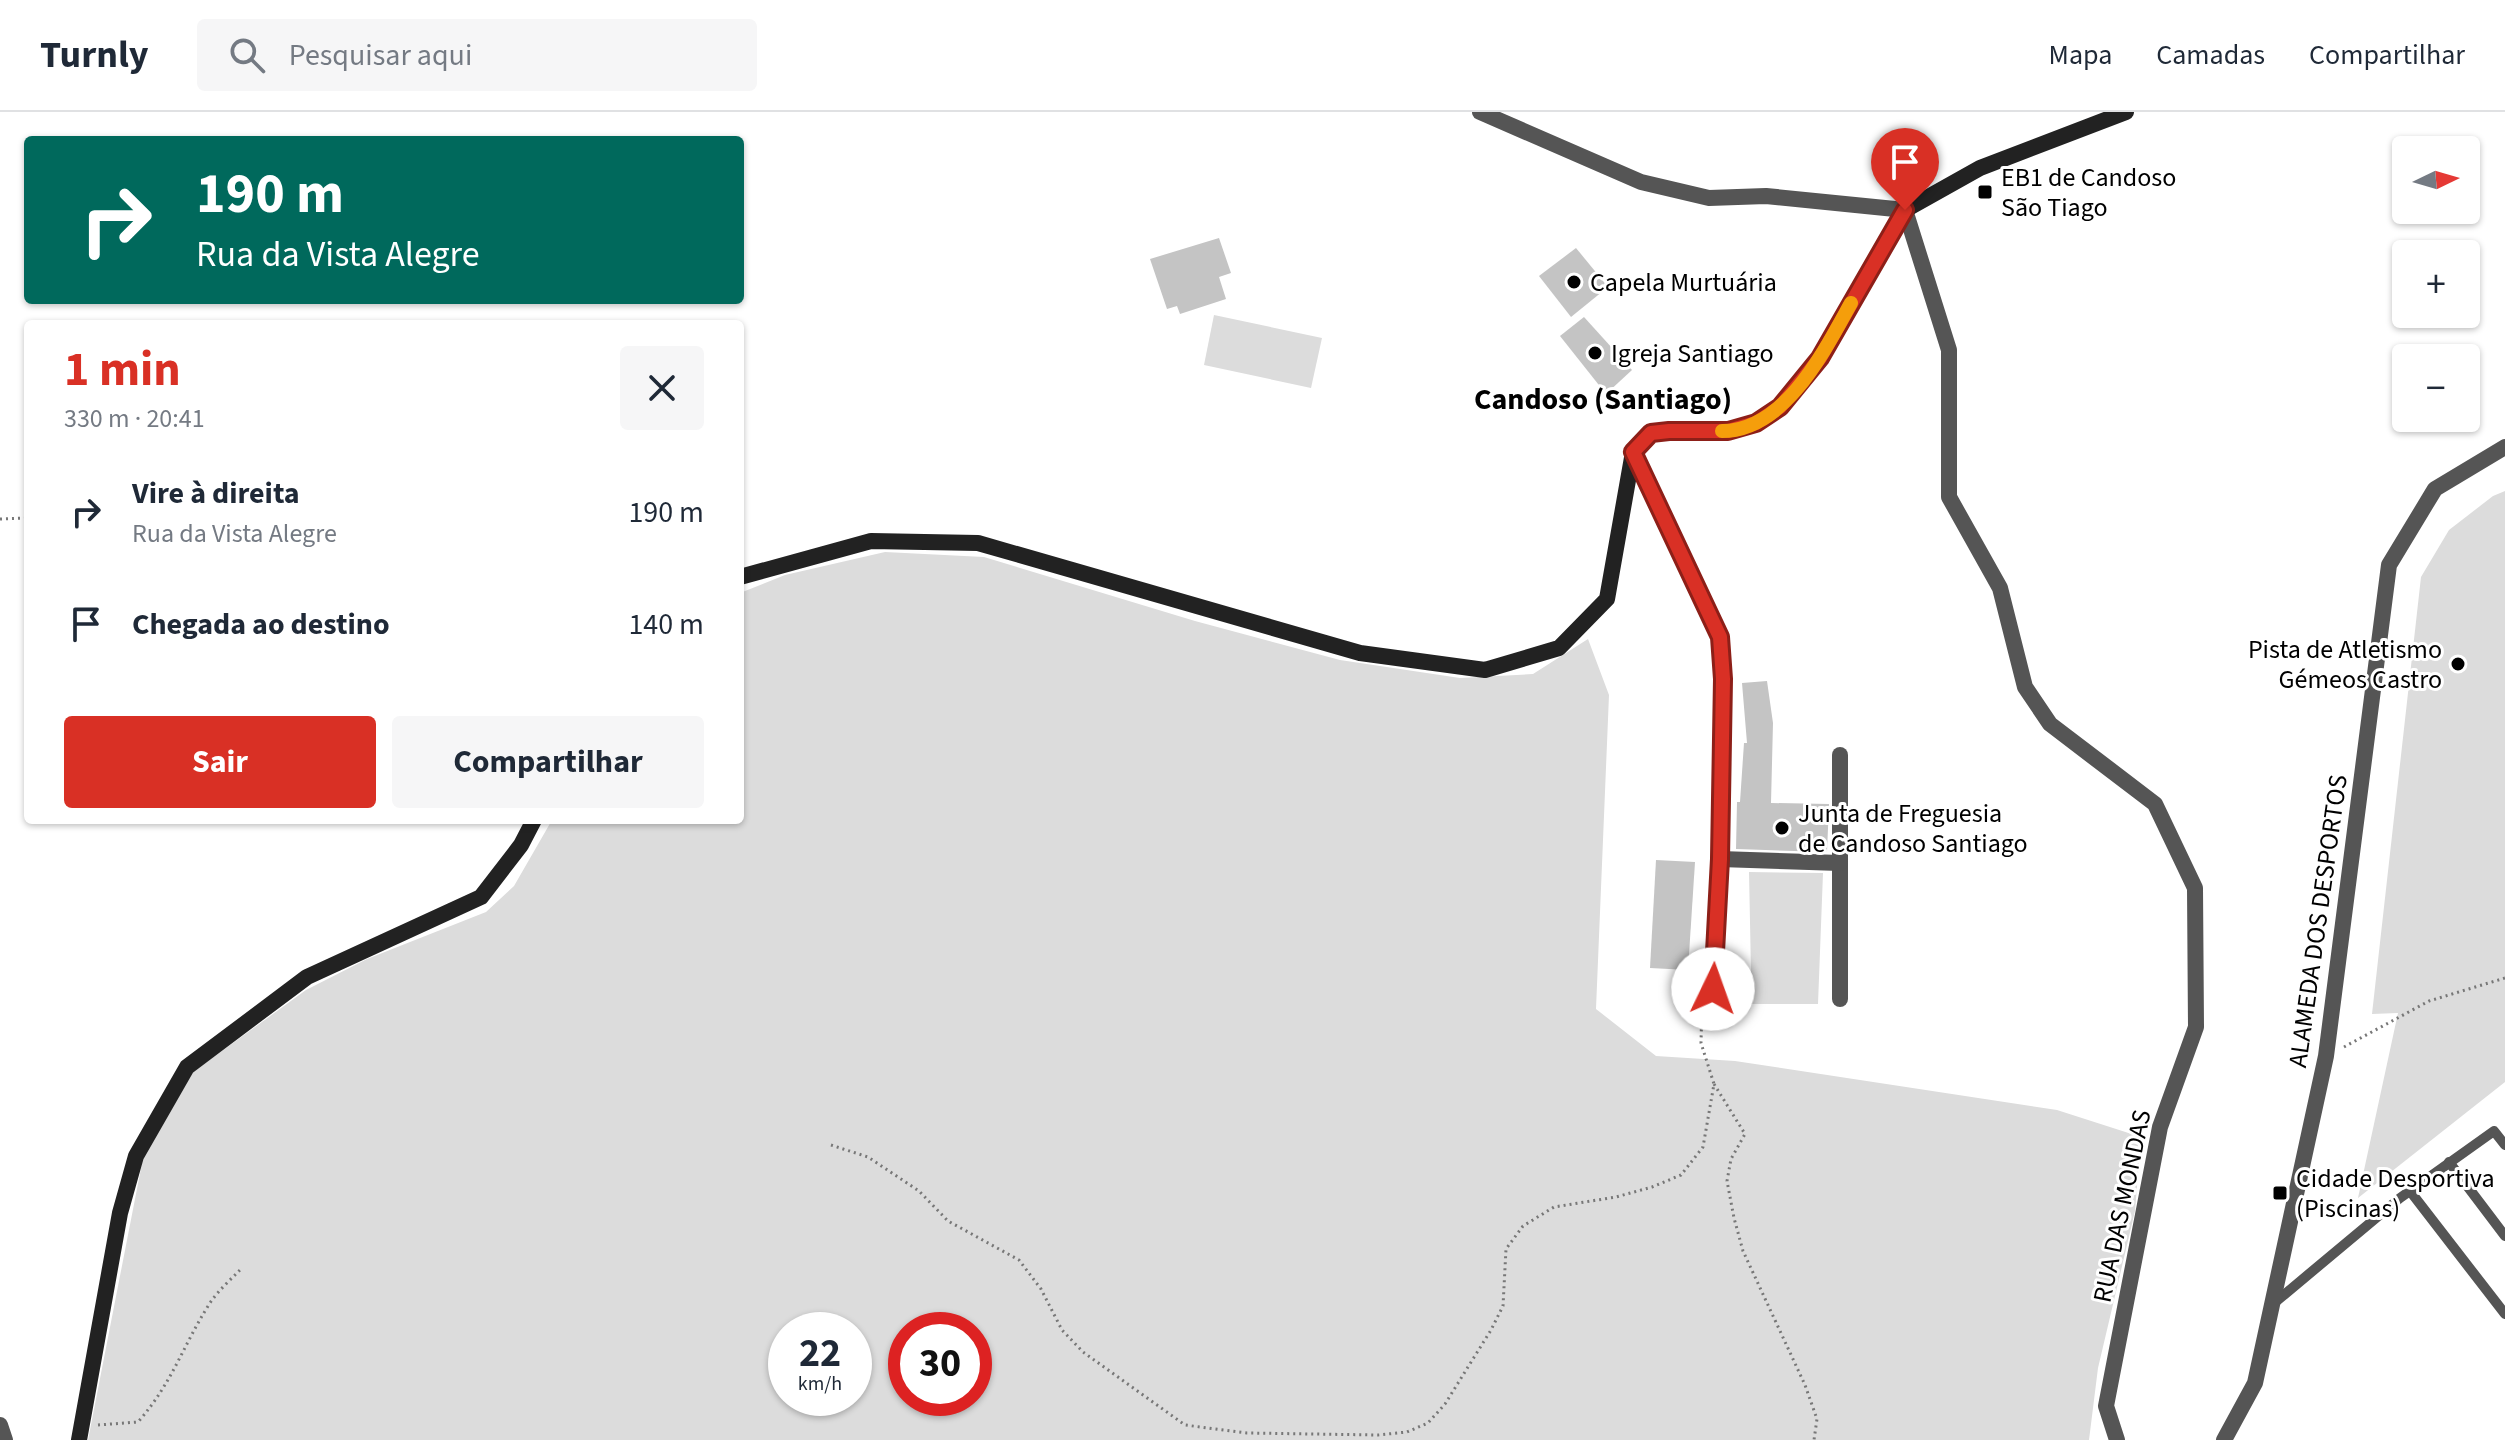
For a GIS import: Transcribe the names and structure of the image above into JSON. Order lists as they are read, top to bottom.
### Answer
{
  "streets": {
    "street": ["ALAMEDA DOS DESPORTOS", "RUA DAS MONDAS"]
  },
  "districts": ["Candoso (Santiago)"],
  "places": {
    "transit": ["EB1 de Candoso São Tiago", "Cidade Desportiva (Piscinas)"],
    "other": [
      "Capela Murtuária",
      "Igreja Santiago",
      "Pista de Atletismo Gémeos Castro",
      "Junta de Freguesia de Candoso Santiago"
    ]
  },
  "north": "right",
  "page": {
    "header": "Turnly",
    "search": "Pesquisar aqui",
    "nav": ["Mapa", "Camadas", "Compartilhar"],
    "map_buttons": ["+", "−"],
    "turn": ["190 m", "Rua da Vista Alegre"],
    "heading": ["1 min", "330 m · 20:41"],
    "list": [
      {
        "name": "Vire à direita",
        "note": "Rua da Vista Alegre",
        "value": "190 m"
      },
      {
        "name": "Chegada ao destino",
        "value": "140 m"
      }
    ],
    "buttons": ["Sair", "Compartilhar"],
    "speed": "22 km/h",
    "limit": "30"
  }
}
